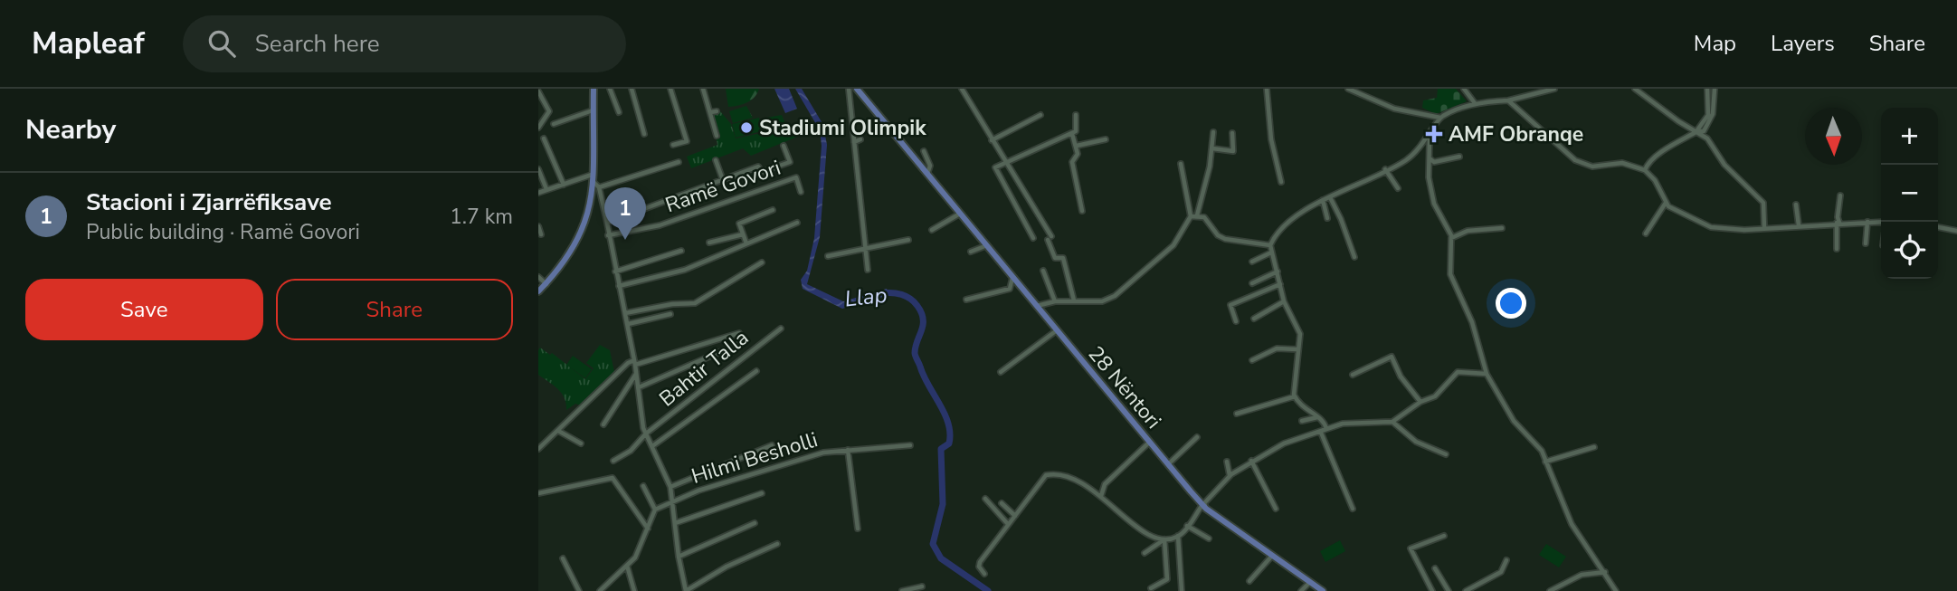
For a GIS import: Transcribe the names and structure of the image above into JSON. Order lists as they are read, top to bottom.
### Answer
{
  "streets": {
    "main road": ["28 Nëntori"],
    "street": ["Ramë Govori", "Bahtir Talla", "Hilmi Besholli"]
  },
  "water": ["Llap"],
  "places": {
    "other": ["Stadiumi Olimpik"],
    "health": ["AMF Obranqe"]
  },
  "north": "bottom",
  "page": {
    "header": "Mapleaf",
    "search": "Search here",
    "nav": ["Map", "Layers", "Share"],
    "heading": "Nearby",
    "map_buttons": ["+", "−"],
    "list": [
      {
        "mark": "1",
        "name": "Stacioni i Zjarrëfiksave",
        "note": "Public building · Ramë Govori",
        "value": "1.7 km"
      }
    ],
    "pins": "1",
    "buttons": ["Save", "Share"]
  }
}
